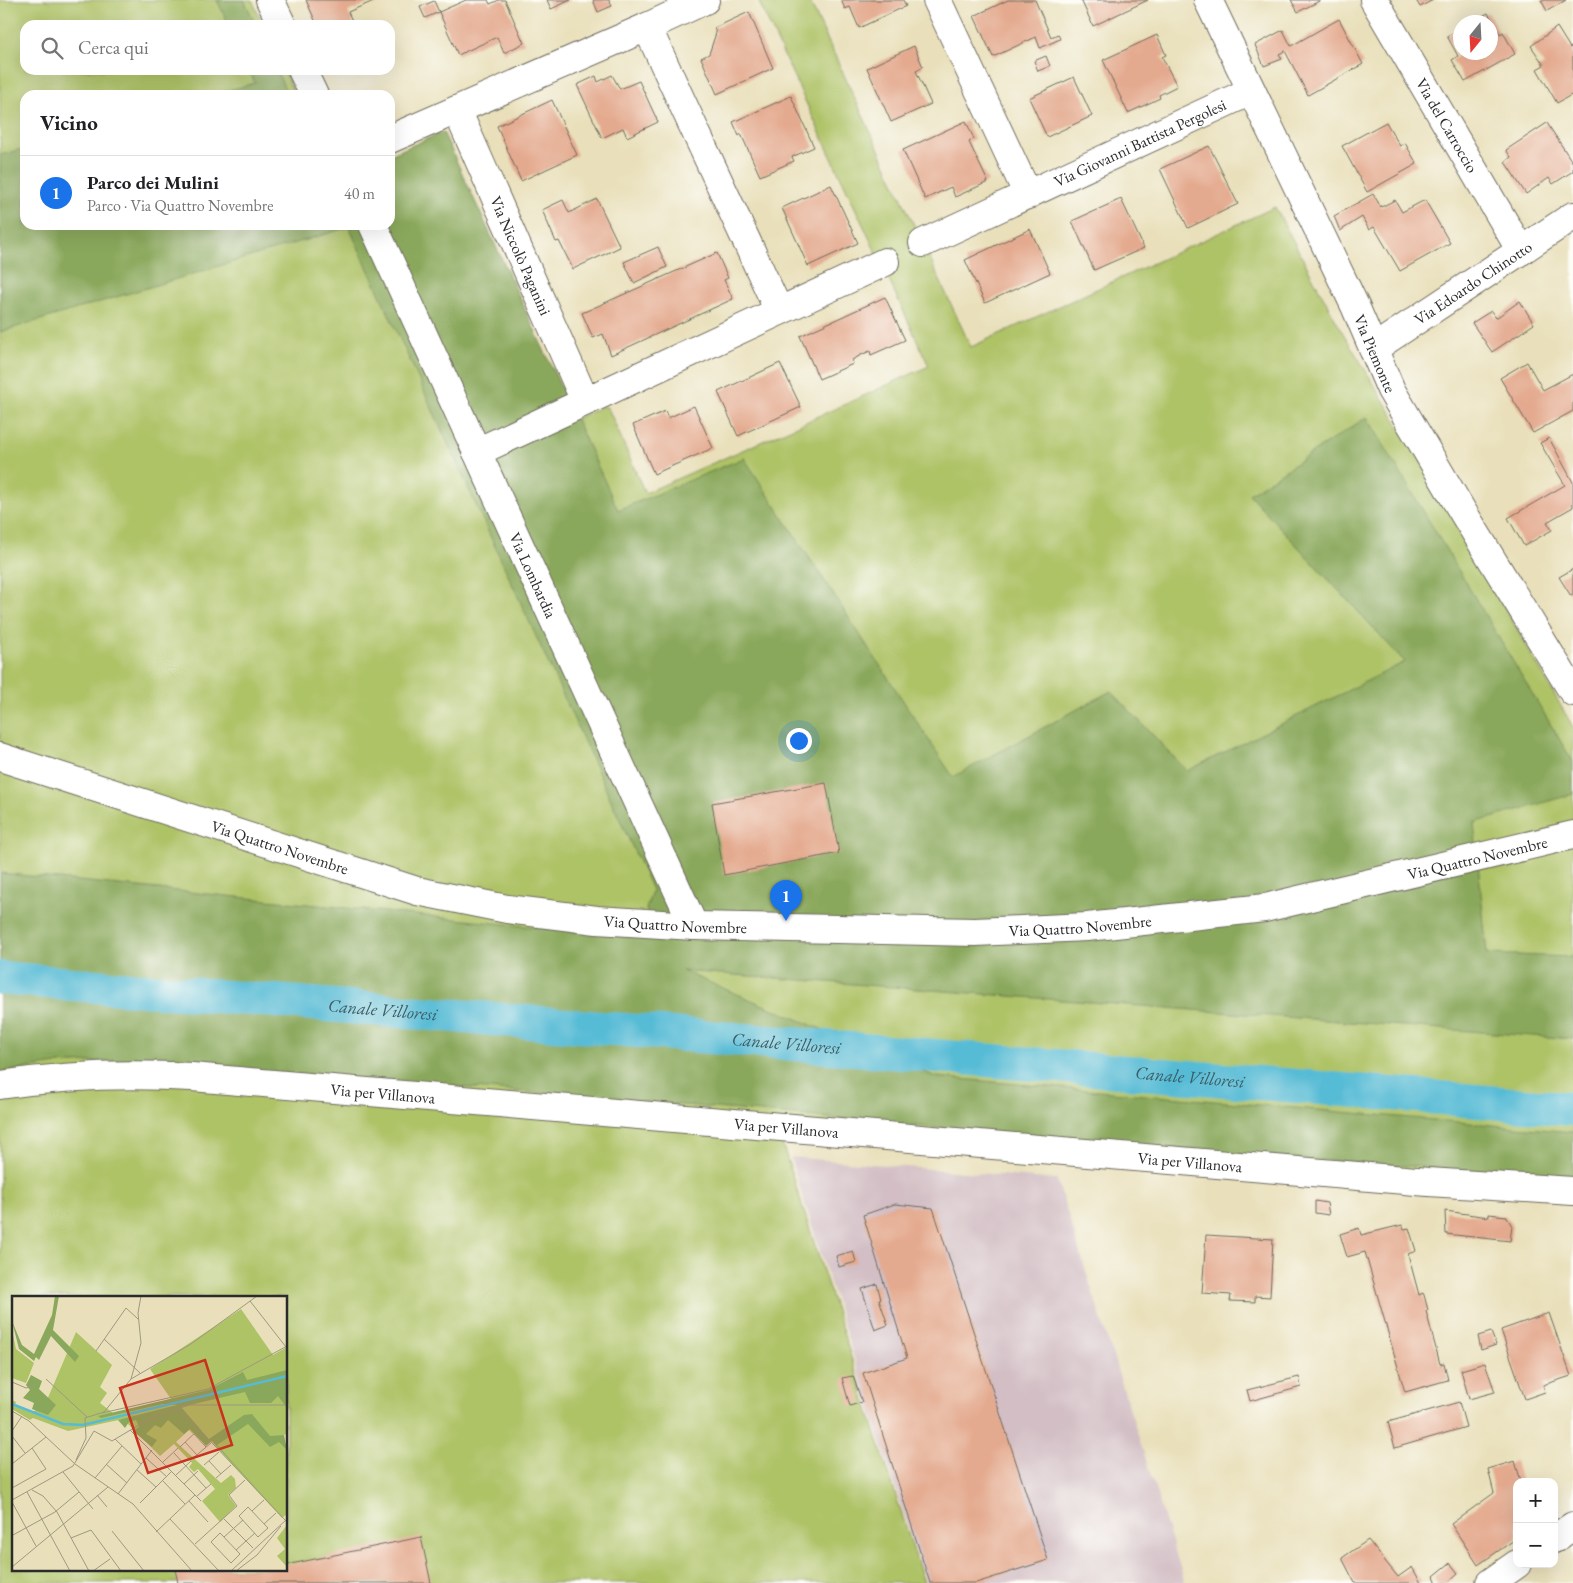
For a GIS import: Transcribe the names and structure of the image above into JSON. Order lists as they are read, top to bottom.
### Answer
{
  "streets": {
    "street": [
      "Via del Carroccio",
      "Via Giovanni Battista Pergolesi",
      "Via Niccolò Paganini",
      "Via Edoardo Chinotto",
      "Via Piemonte",
      "Via Lombardia",
      "Via Quattro Novembre",
      "Via per Villanova"
    ]
  },
  "crossings": [
    ["Via del Carroccio", "Via Edoardo Chinotto"],
    ["Via Giovanni Battista Pergolesi", "Via Piemonte"],
    ["Via Edoardo Chinotto", "Via Piemonte"],
    ["Via Lombardia", "Via Quattro Novembre"]
  ],
  "water": ["Canale Villoresi"],
  "north": "bottom",
  "page": {
    "search": "Cerca qui",
    "heading": "Vicino",
    "list": [
      {
        "mark": "1",
        "name": "Parco dei Mulini",
        "note": "Parco · Via Quattro Novembre",
        "value": "40 m"
      }
    ],
    "pins": "1",
    "map_buttons": ["+", "−"]
  }
}
